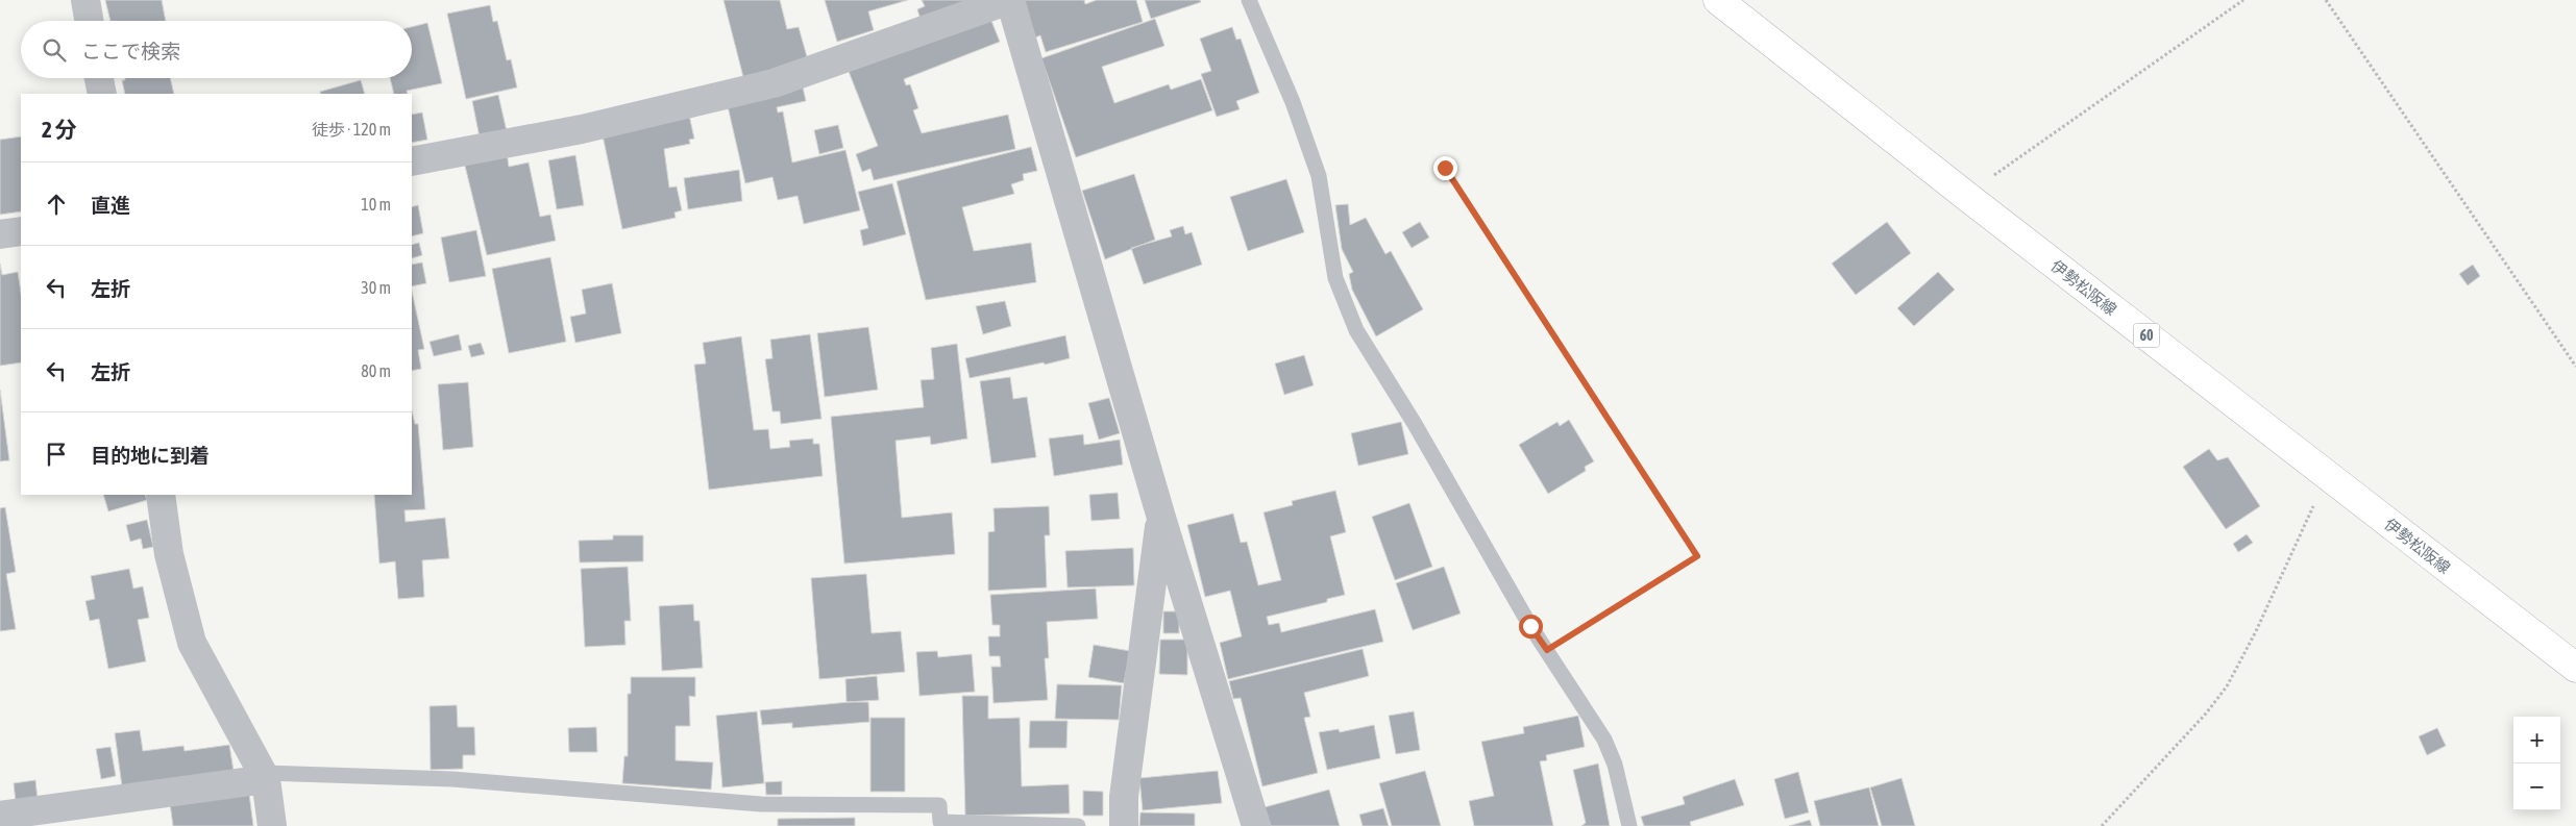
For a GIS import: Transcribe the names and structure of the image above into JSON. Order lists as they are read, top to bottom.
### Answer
{
  "streets": {
    "main road": ["伊勢松阪線", "60"]
  },
  "page": {
    "search": "ここで検索",
    "heading": ["2 分", "徒歩 · 120 m"],
    "list": [
      ["直進", "10 m"],
      ["左折", "30 m"],
      ["左折", "80 m"],
      "目的地に到着"
    ],
    "map_buttons": ["+", "−"]
  }
}
